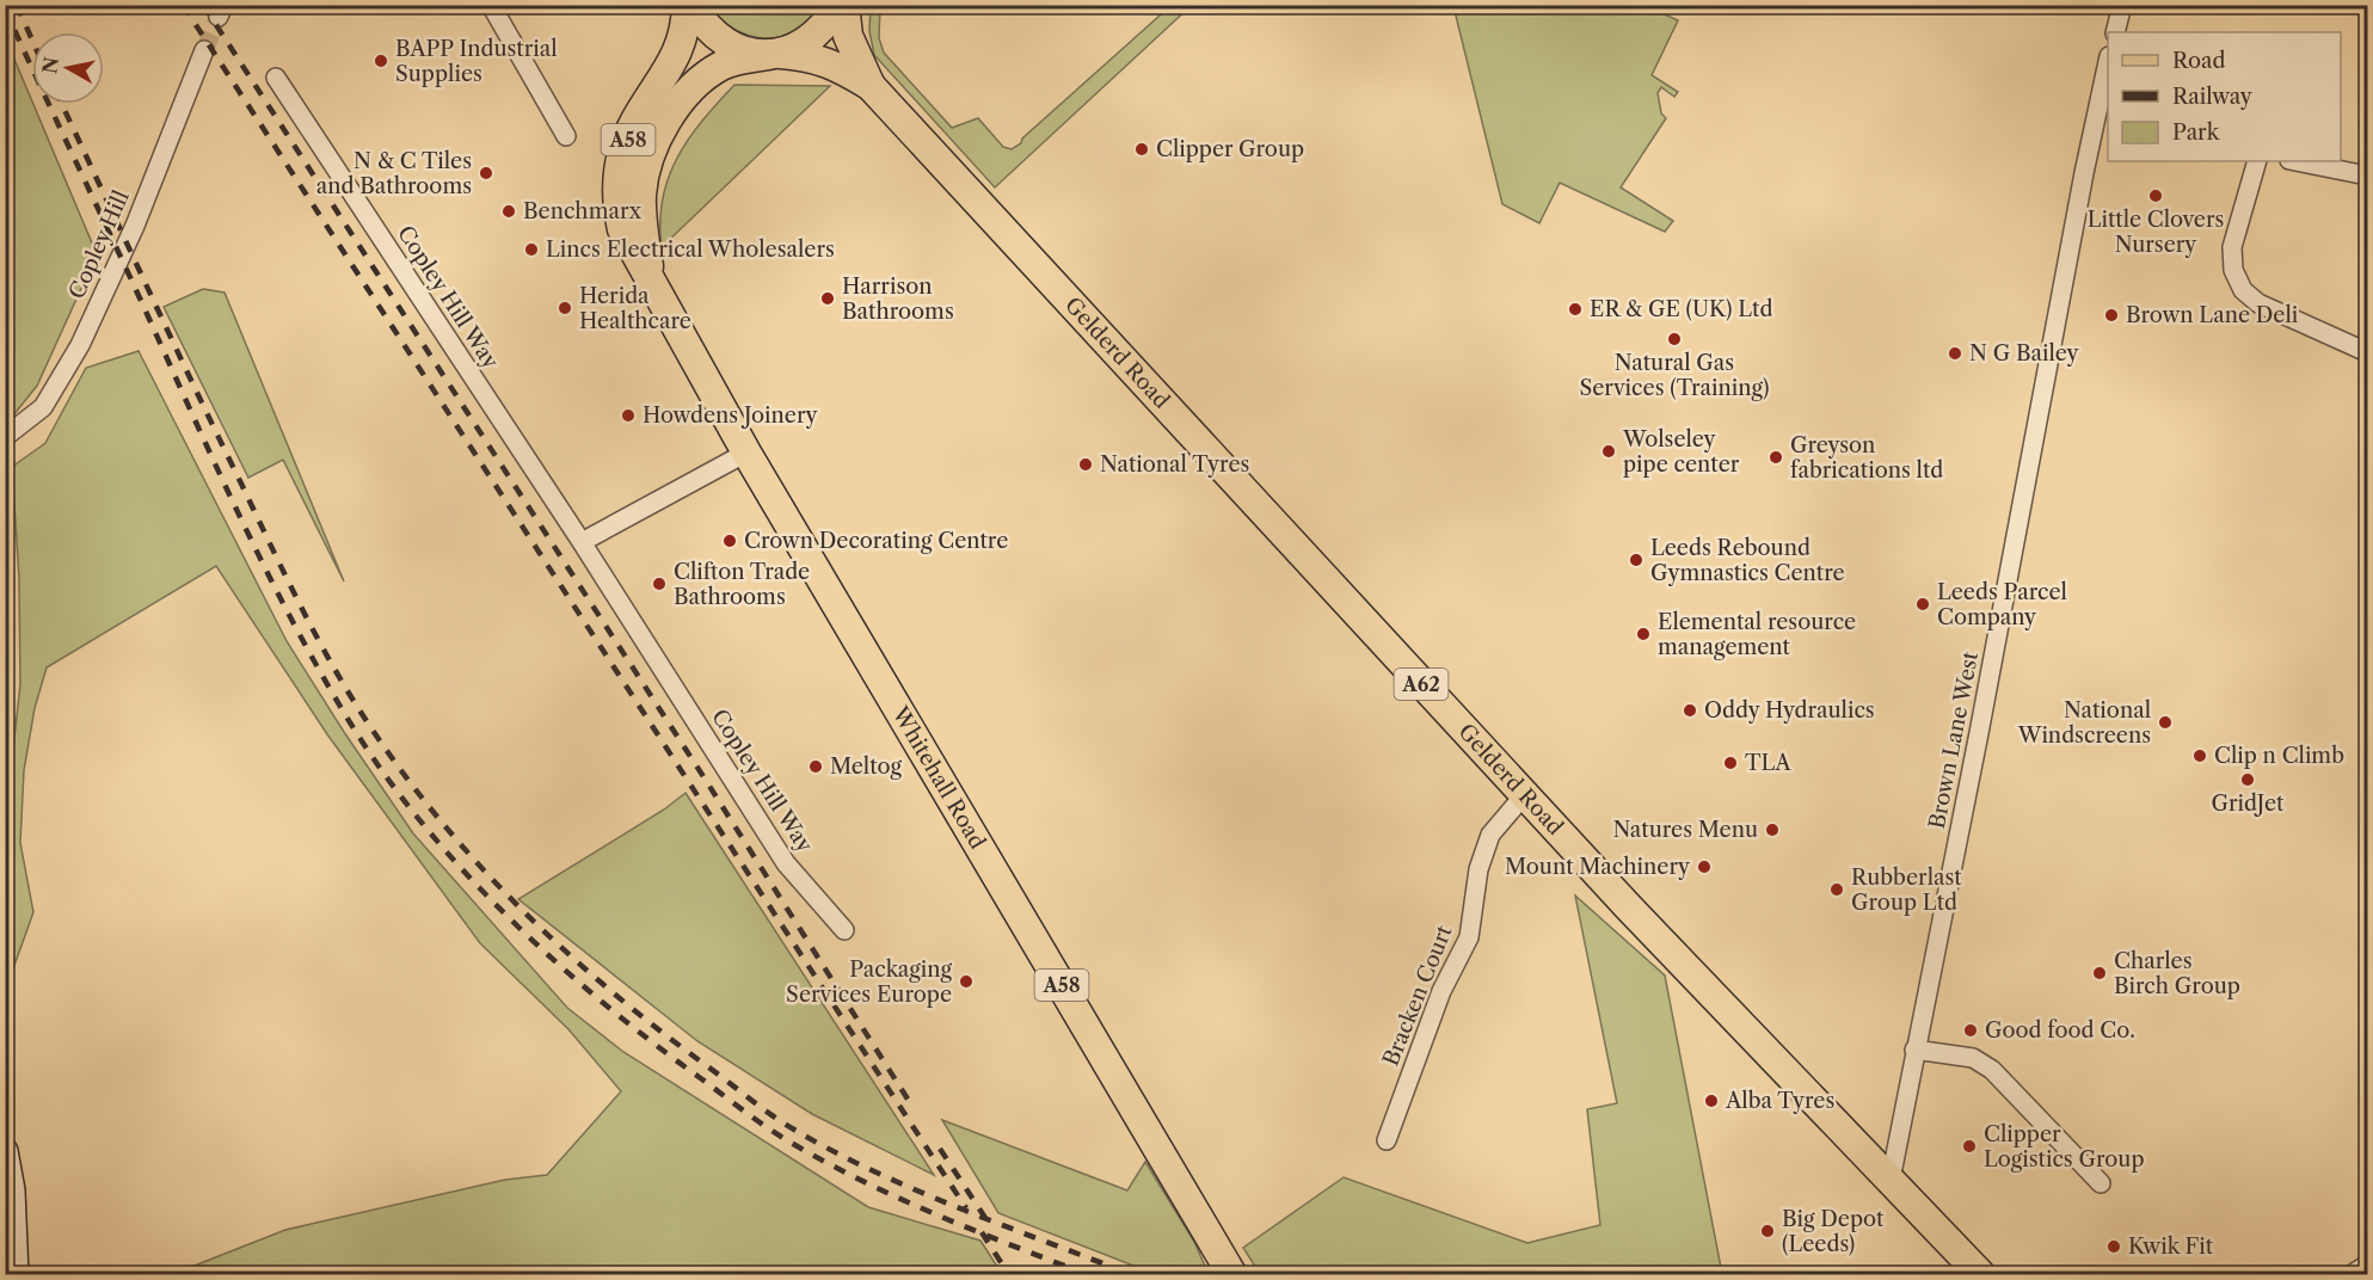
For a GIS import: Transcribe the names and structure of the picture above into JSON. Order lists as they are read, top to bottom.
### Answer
{
  "streets": {
    "main road": [
      "A58",
      "Gelderd Road",
      "A62",
      "Whitehall Road"
    ],
    "street": [
      "Copley Hill",
      "Copley Hill Way",
      "Brown Lane West",
      "Bracken Court"
    ]
  },
  "crossings": [
    ["A58", "Gelderd Road"],
    ["A58", "Whitehall Road"],
    ["Gelderd Road", "Brown Lane West"],
    ["Gelderd Road", "Whitehall Road"],
    ["Gelderd Road", "Bracken Court"]
  ],
  "places": [
    "BAPP Industrial Supplies",
    "Clipper Group",
    "N & C Tiles and Bathrooms",
    "Little Clovers Nursery",
    "Benchmarx",
    "Lincs Electrical Wholesalers",
    "Harrison Bathrooms",
    "Herida Healthcare",
    "ER & GE (UK) Ltd",
    "Brown Lane Deli",
    "Natural Gas Services (Training)",
    "N G Bailey",
    "Howdens Joinery",
    "Wolseley pipe center",
    "Greyson fabrications ltd",
    "National Tyres",
    "Crown Decorating Centre",
    "Leeds Rebound Gymnastics Centre",
    "Clifton Trade Bathrooms",
    "Leeds Parcel Company",
    "Elemental resource management",
    "Oddy Hydraulics",
    "National Windscreens",
    "Clip n Climb",
    "TLA",
    "Meltog",
    "GridJet",
    "Natures Menu",
    "Mount Machinery",
    "Rubberlast Group Ltd",
    "Charles Birch Group",
    "Packaging Services Europe",
    "Good food Co.",
    "Alba Tyres",
    "Clipper Logistics Group",
    "Big Depot (Leeds)",
    "Kwik Fit"
  ],
  "legend": ["Road", "Railway", "Park"],
  "north": "left"
}
